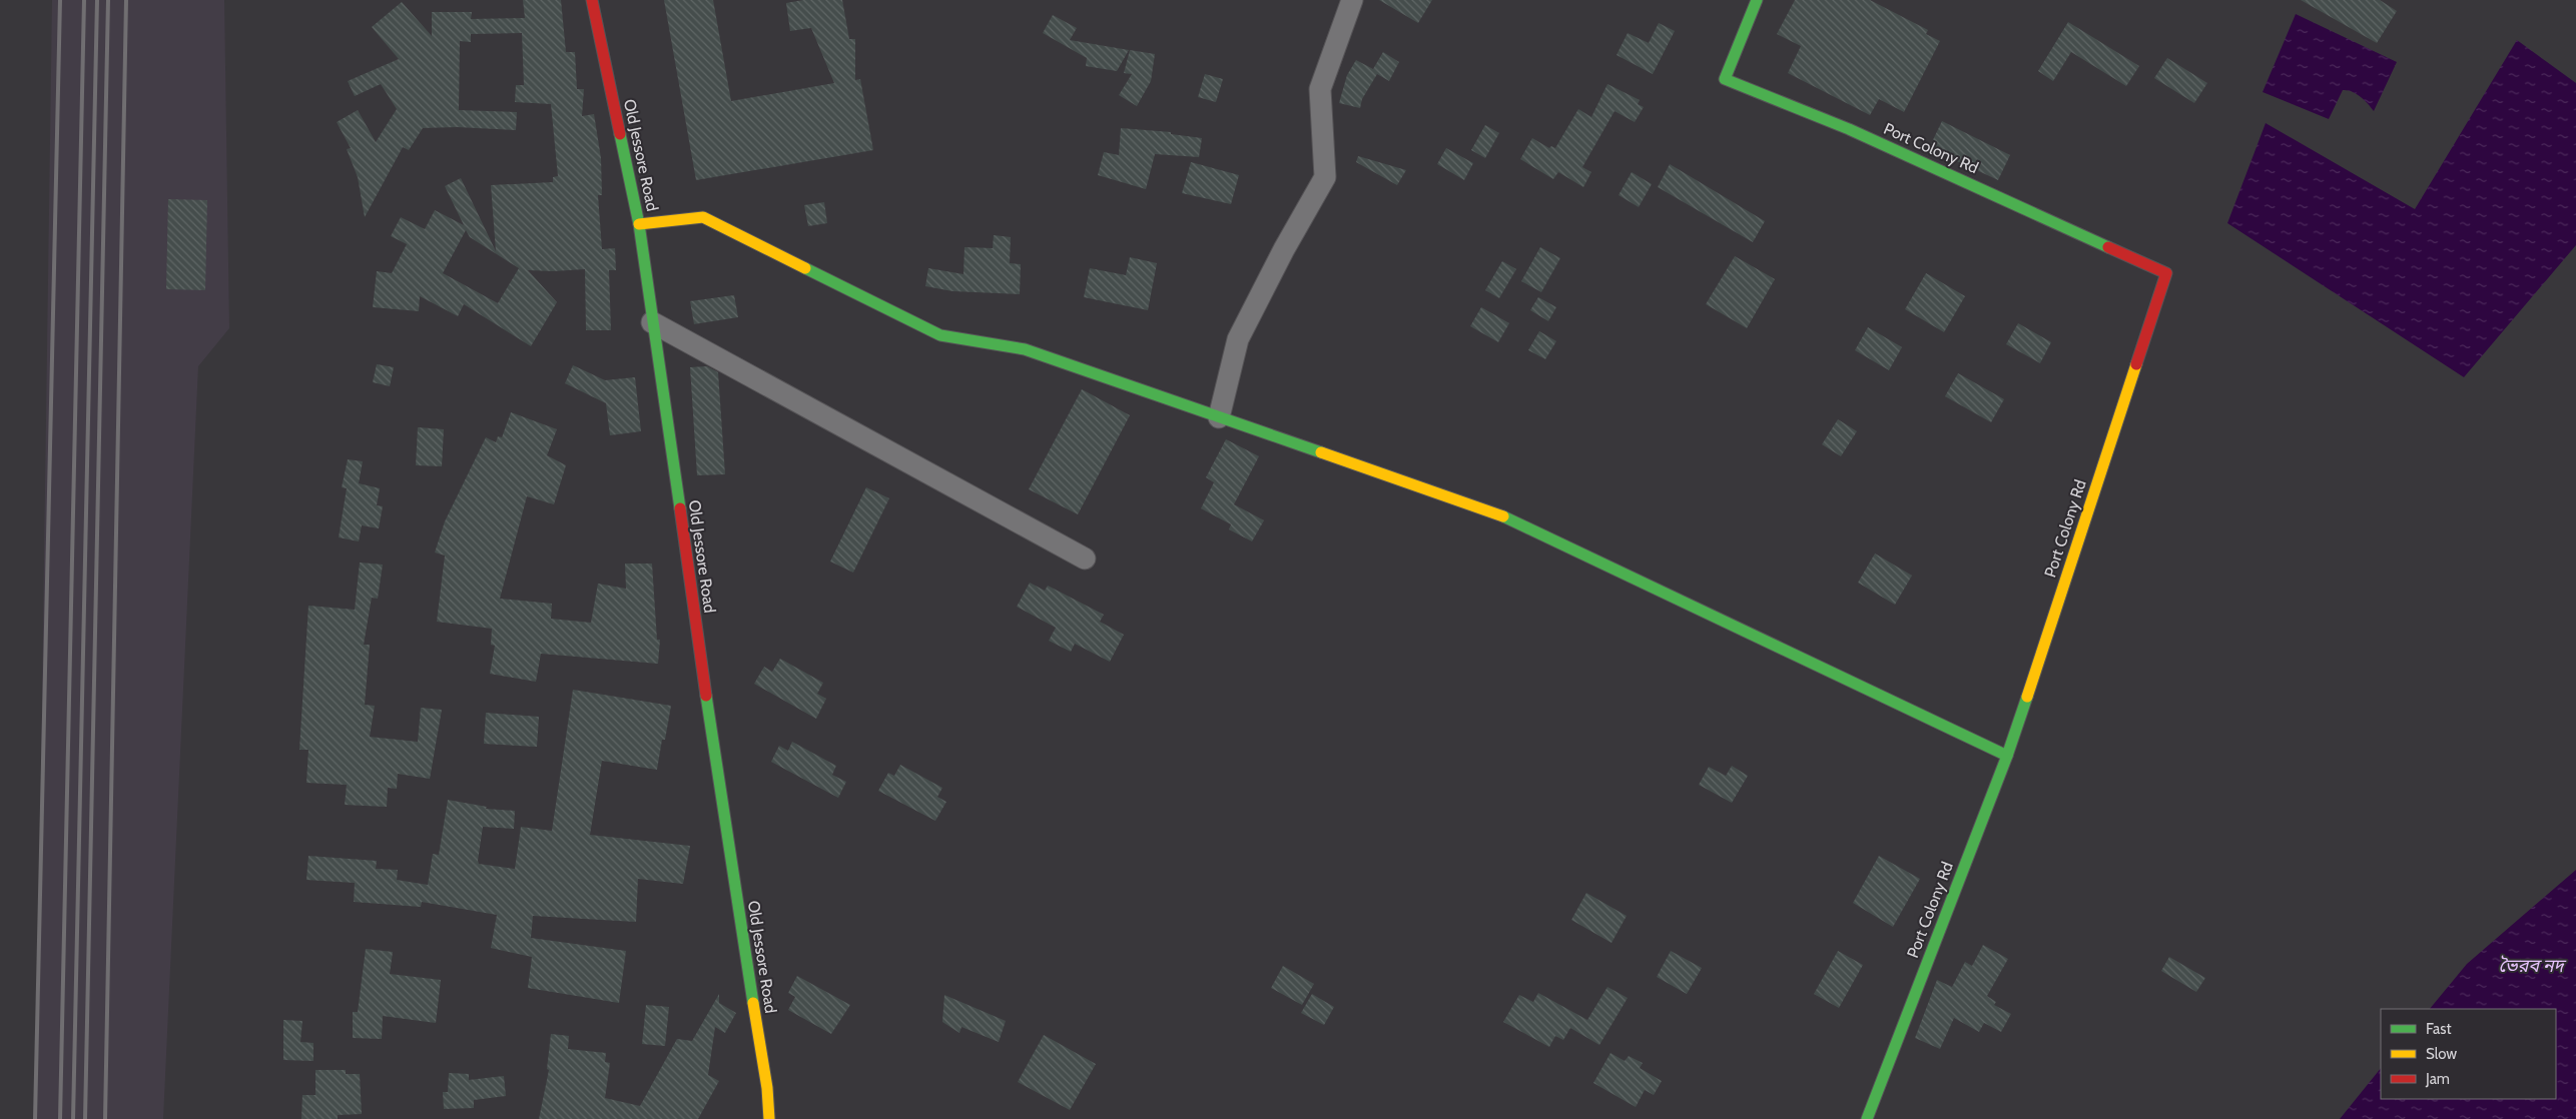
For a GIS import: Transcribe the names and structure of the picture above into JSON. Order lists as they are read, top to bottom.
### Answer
{
  "streets": {
    "street": ["Port Colony Rd", "Old Jessore Road"]
  },
  "water": ["ভৈরব নদ"],
  "legend": ["Fast", "Slow", "Jam"]
}
